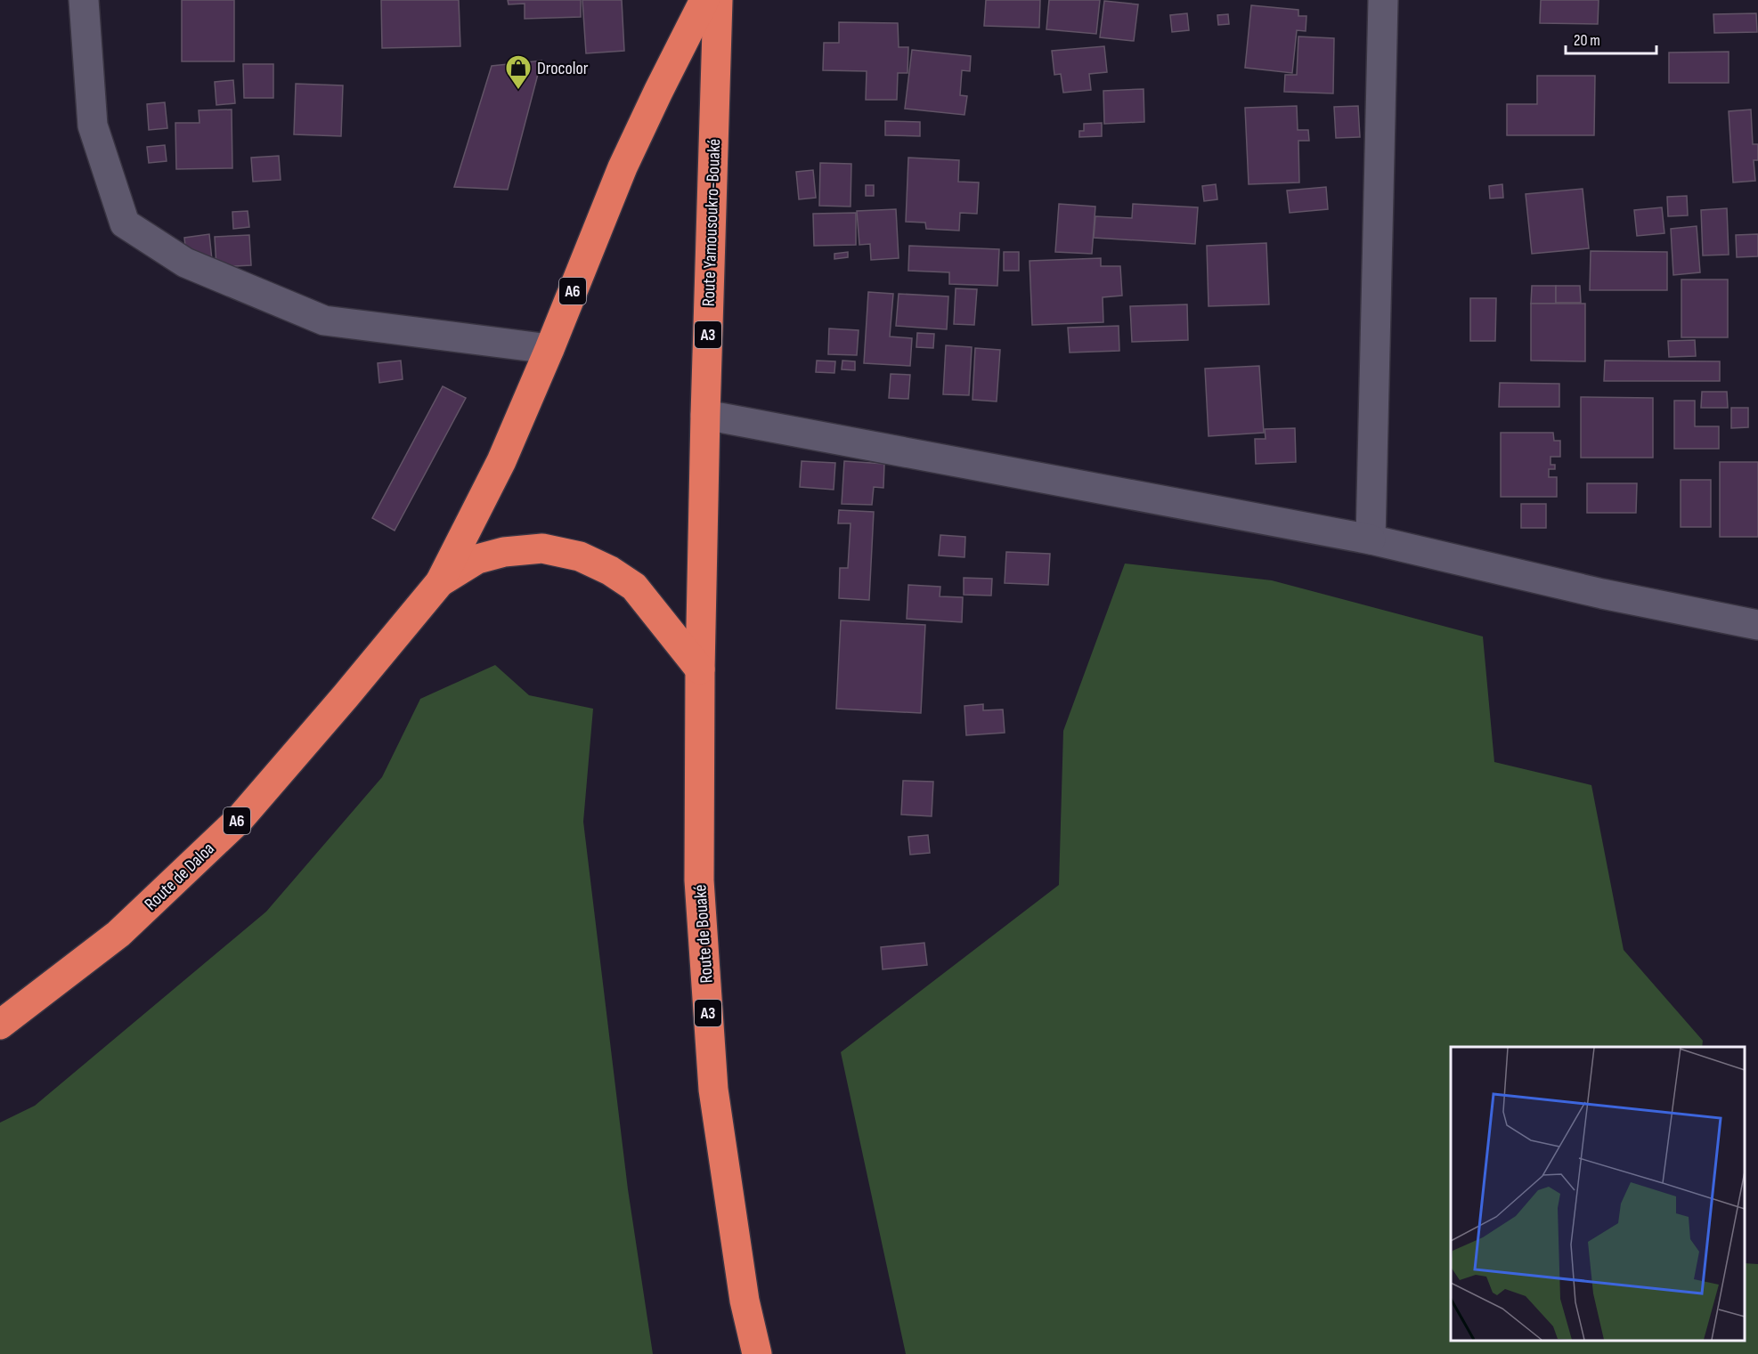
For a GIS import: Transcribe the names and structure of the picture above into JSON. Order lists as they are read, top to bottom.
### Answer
{
  "streets": {
    "highway": [
      "Route Yamousoukro-Bouaké",
      "A6",
      "A3",
      "Route de Daloa",
      "Route de Bouaké"
    ]
  },
  "crossings": [
    ["Route Yamousoukro-Bouaké", "Route de Bouaké"],
    ["A6", "Route de Daloa"]
  ],
  "places": {
    "shop": ["Drocolor"]
  },
  "scale_bar": "20 m"
}
